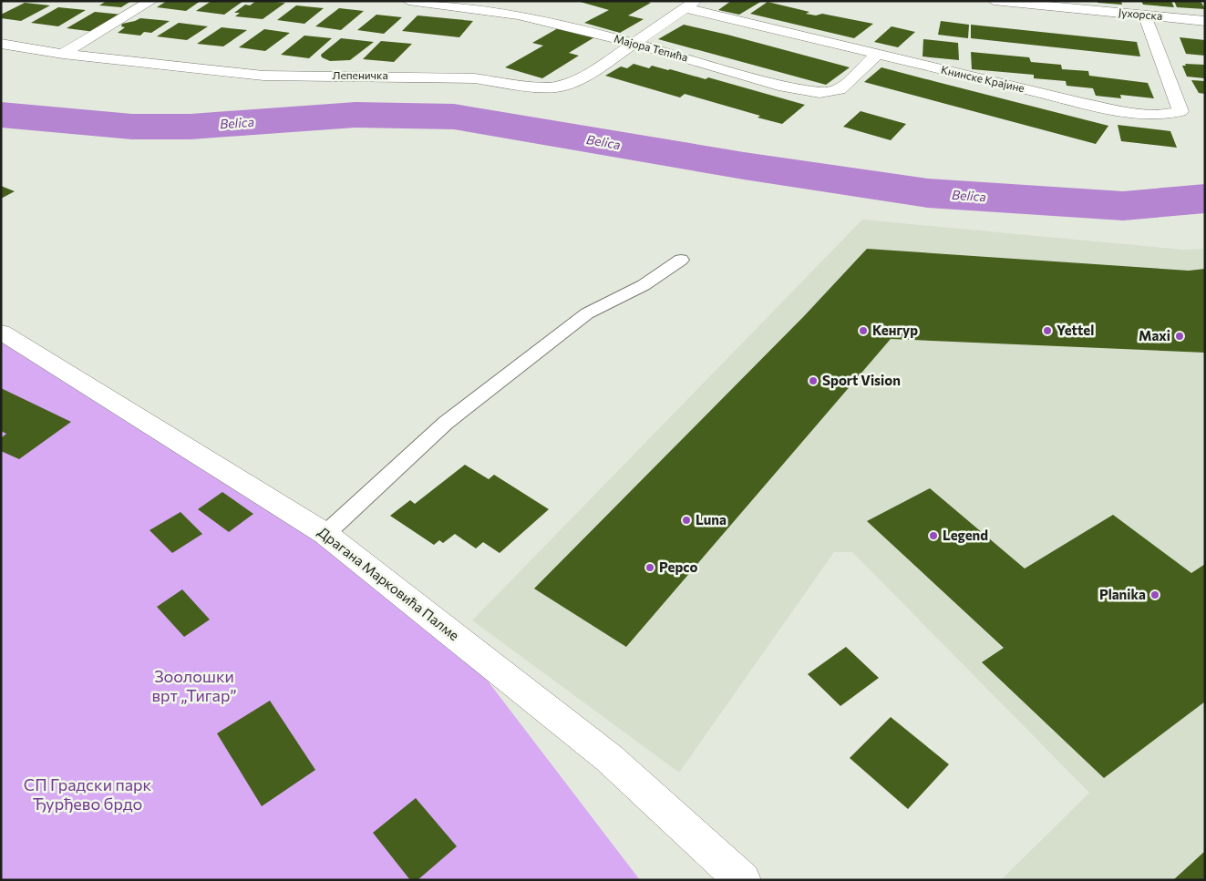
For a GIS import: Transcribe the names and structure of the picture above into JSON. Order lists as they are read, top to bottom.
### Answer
{
  "streets": {
    "street": [
      "Јухорска",
      "Мајора Тепића",
      "Лепеничка",
      "Книнске Крајине",
      "Драгана Марковића Палме"
    ]
  },
  "crossings": [
    ["Јухорска", "Книнске Крајине"],
    ["Мајора Тепића", "Лепеничка"],
    ["Мајора Тепића", "Книнске Крајине"],
    ["Лепеничка", "Книнске Крајине"]
  ],
  "water": ["Belica"],
  "parks": ["Зоолошки врт „Тигар”", "СП Градски парк Ђурђево брдо"],
  "places": [
    "Кенгур",
    "Yettel",
    "Maxi",
    "Sport Vision",
    "Luna",
    "Legend",
    "Pepco",
    "Planika"
  ]
}
